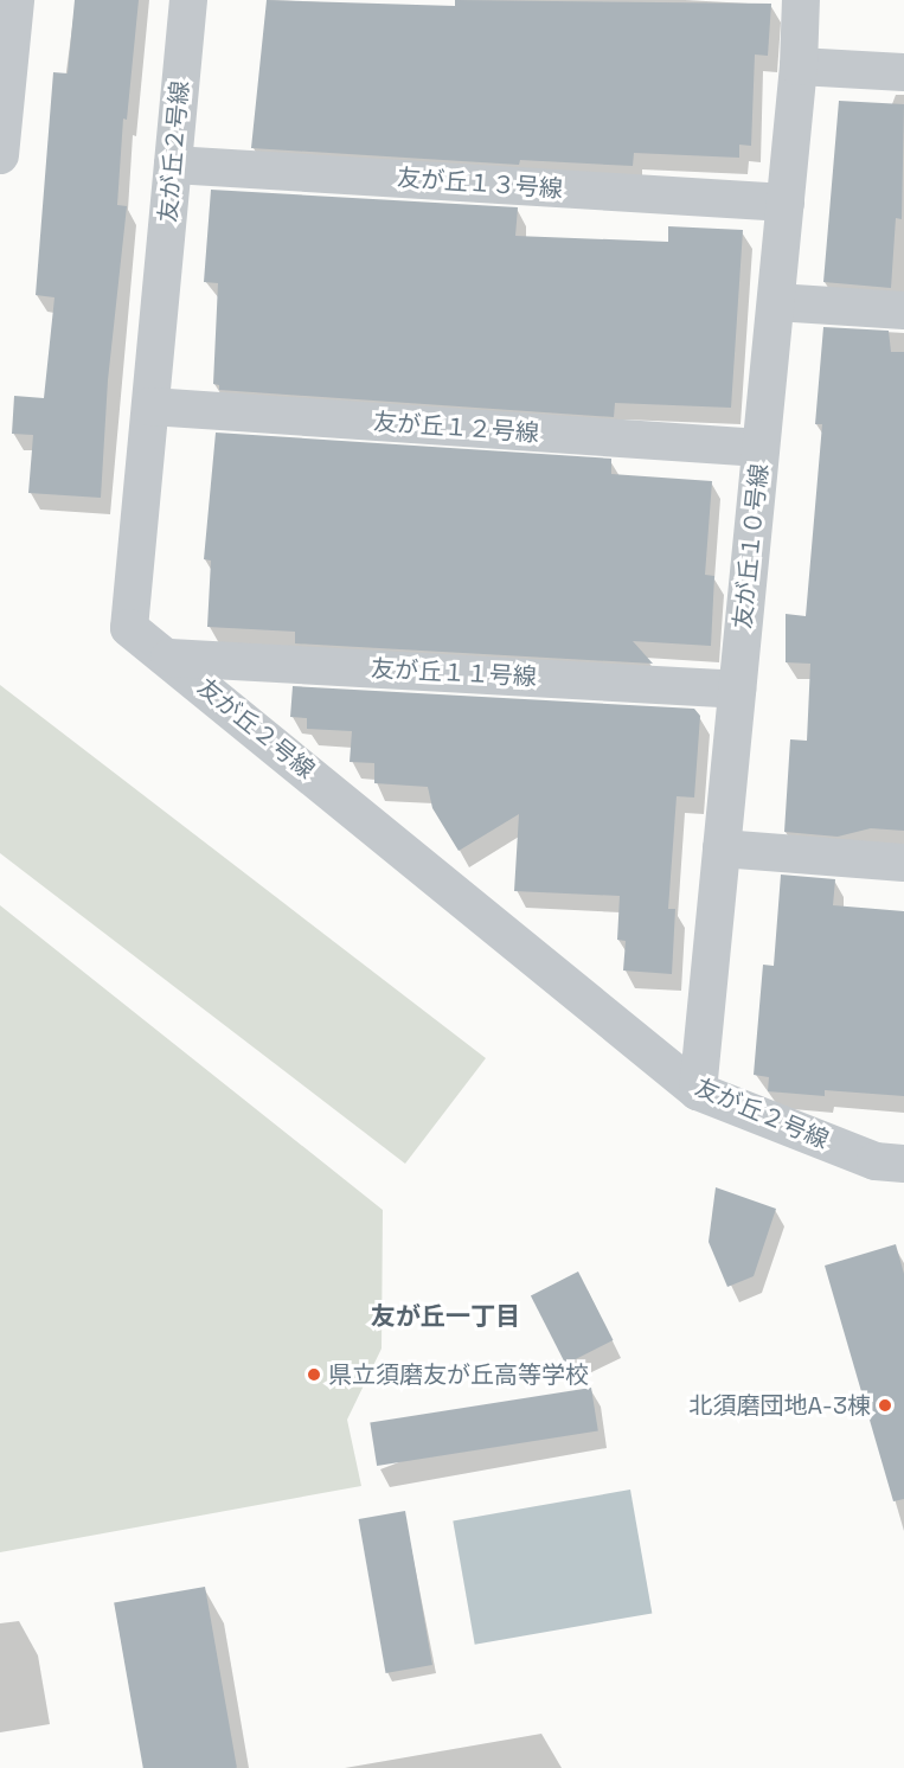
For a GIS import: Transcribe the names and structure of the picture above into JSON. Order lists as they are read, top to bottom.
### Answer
{
  "streets": {
    "street": [
      "友が丘２号線",
      "友が丘１３号線",
      "友が丘１２号線",
      "友が丘１０号線",
      "友が丘１１号線"
    ]
  },
  "crossings": [
    ["友が丘２号線", "友が丘１３号線"],
    ["友が丘２号線", "友が丘１２号線"],
    ["友が丘２号線", "友が丘１０号線"],
    ["友が丘２号線", "友が丘１１号線"],
    ["友が丘１３号線", "友が丘１０号線"],
    ["友が丘１２号線", "友が丘１０号線"],
    ["友が丘１０号線", "友が丘１１号線"]
  ],
  "districts": ["友が丘一丁目"],
  "places": ["県立須磨友が丘高等学校", "北須磨団地A-3棟"]
}
